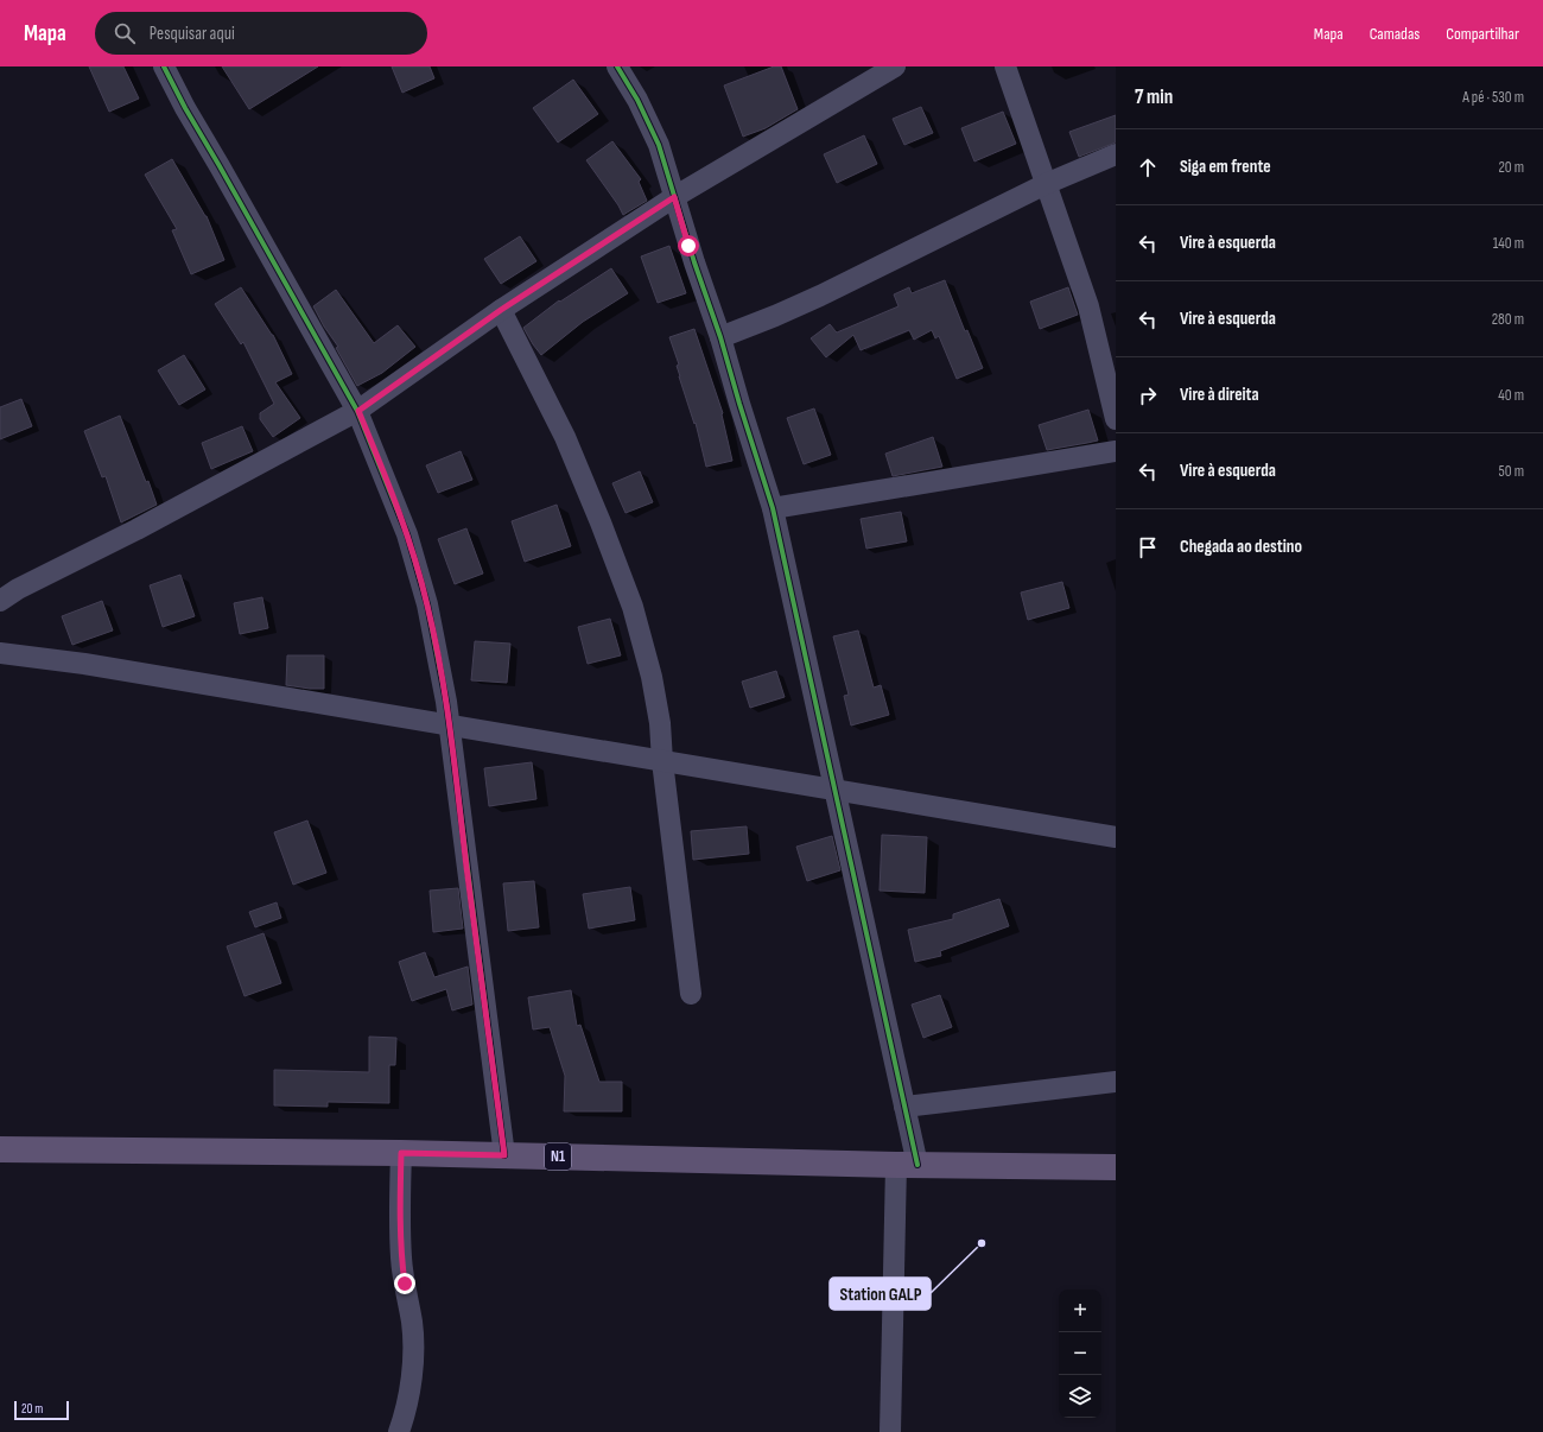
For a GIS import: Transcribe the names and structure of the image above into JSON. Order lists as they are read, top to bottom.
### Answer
{
  "streets": {
    "main road": ["N1"]
  },
  "places": ["Station GALP"],
  "scale_bar": "20 m",
  "page": {
    "header": "Mapa",
    "search": "Pesquisar aqui",
    "nav": ["Mapa", "Camadas", "Compartilhar"],
    "heading": ["7 min", "A pé · 530 m"],
    "list": [
      ["Siga em frente", "20 m"],
      ["Vire à esquerda", "140 m"],
      ["Vire à esquerda", "280 m"],
      ["Vire à direita", "40 m"],
      ["Vire à esquerda", "50 m"],
      "Chegada ao destino"
    ],
    "map_buttons": ["+", "−"],
    "scale": "20 m"
  }
}
